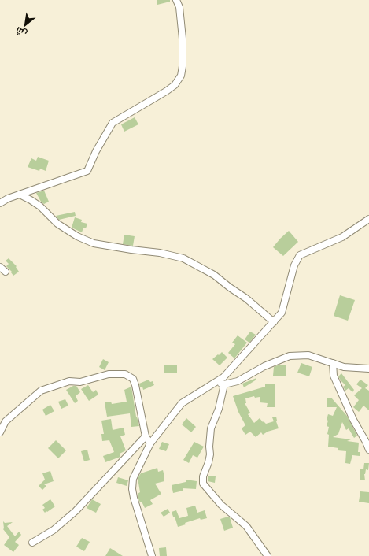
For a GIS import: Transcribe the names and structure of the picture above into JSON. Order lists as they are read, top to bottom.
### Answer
{
  "north": "bottom left"
}
